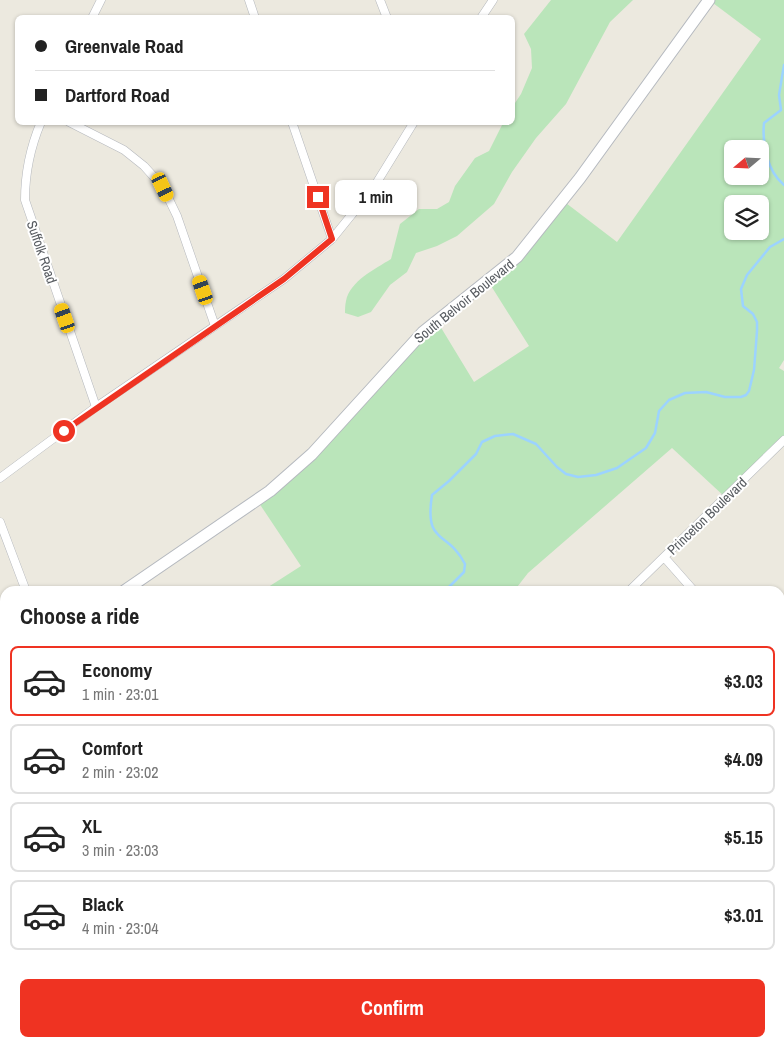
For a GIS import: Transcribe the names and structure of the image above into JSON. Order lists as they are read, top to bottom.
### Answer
{
  "streets": {
    "street": ["Suffolk Road", "South Belvoir Boulevard", "Princeton Boulevard"]
  },
  "north": "left",
  "page": {
    "banner": ["Greenvale Road", "Dartford Road"],
    "bubble": "1 min",
    "heading": "Choose a ride",
    "list": [
      {
        "name": "Economy",
        "note": "1 min · 23:01",
        "value": "$3.03"
      },
      {
        "name": "Comfort",
        "note": "2 min · 23:02",
        "value": "$4.09"
      },
      {
        "name": "XL",
        "note": "3 min · 23:03",
        "value": "$5.15"
      },
      {
        "name": "Black",
        "note": "4 min · 23:04",
        "value": "$3.01"
      }
    ],
    "buttons": "Confirm"
  }
}
